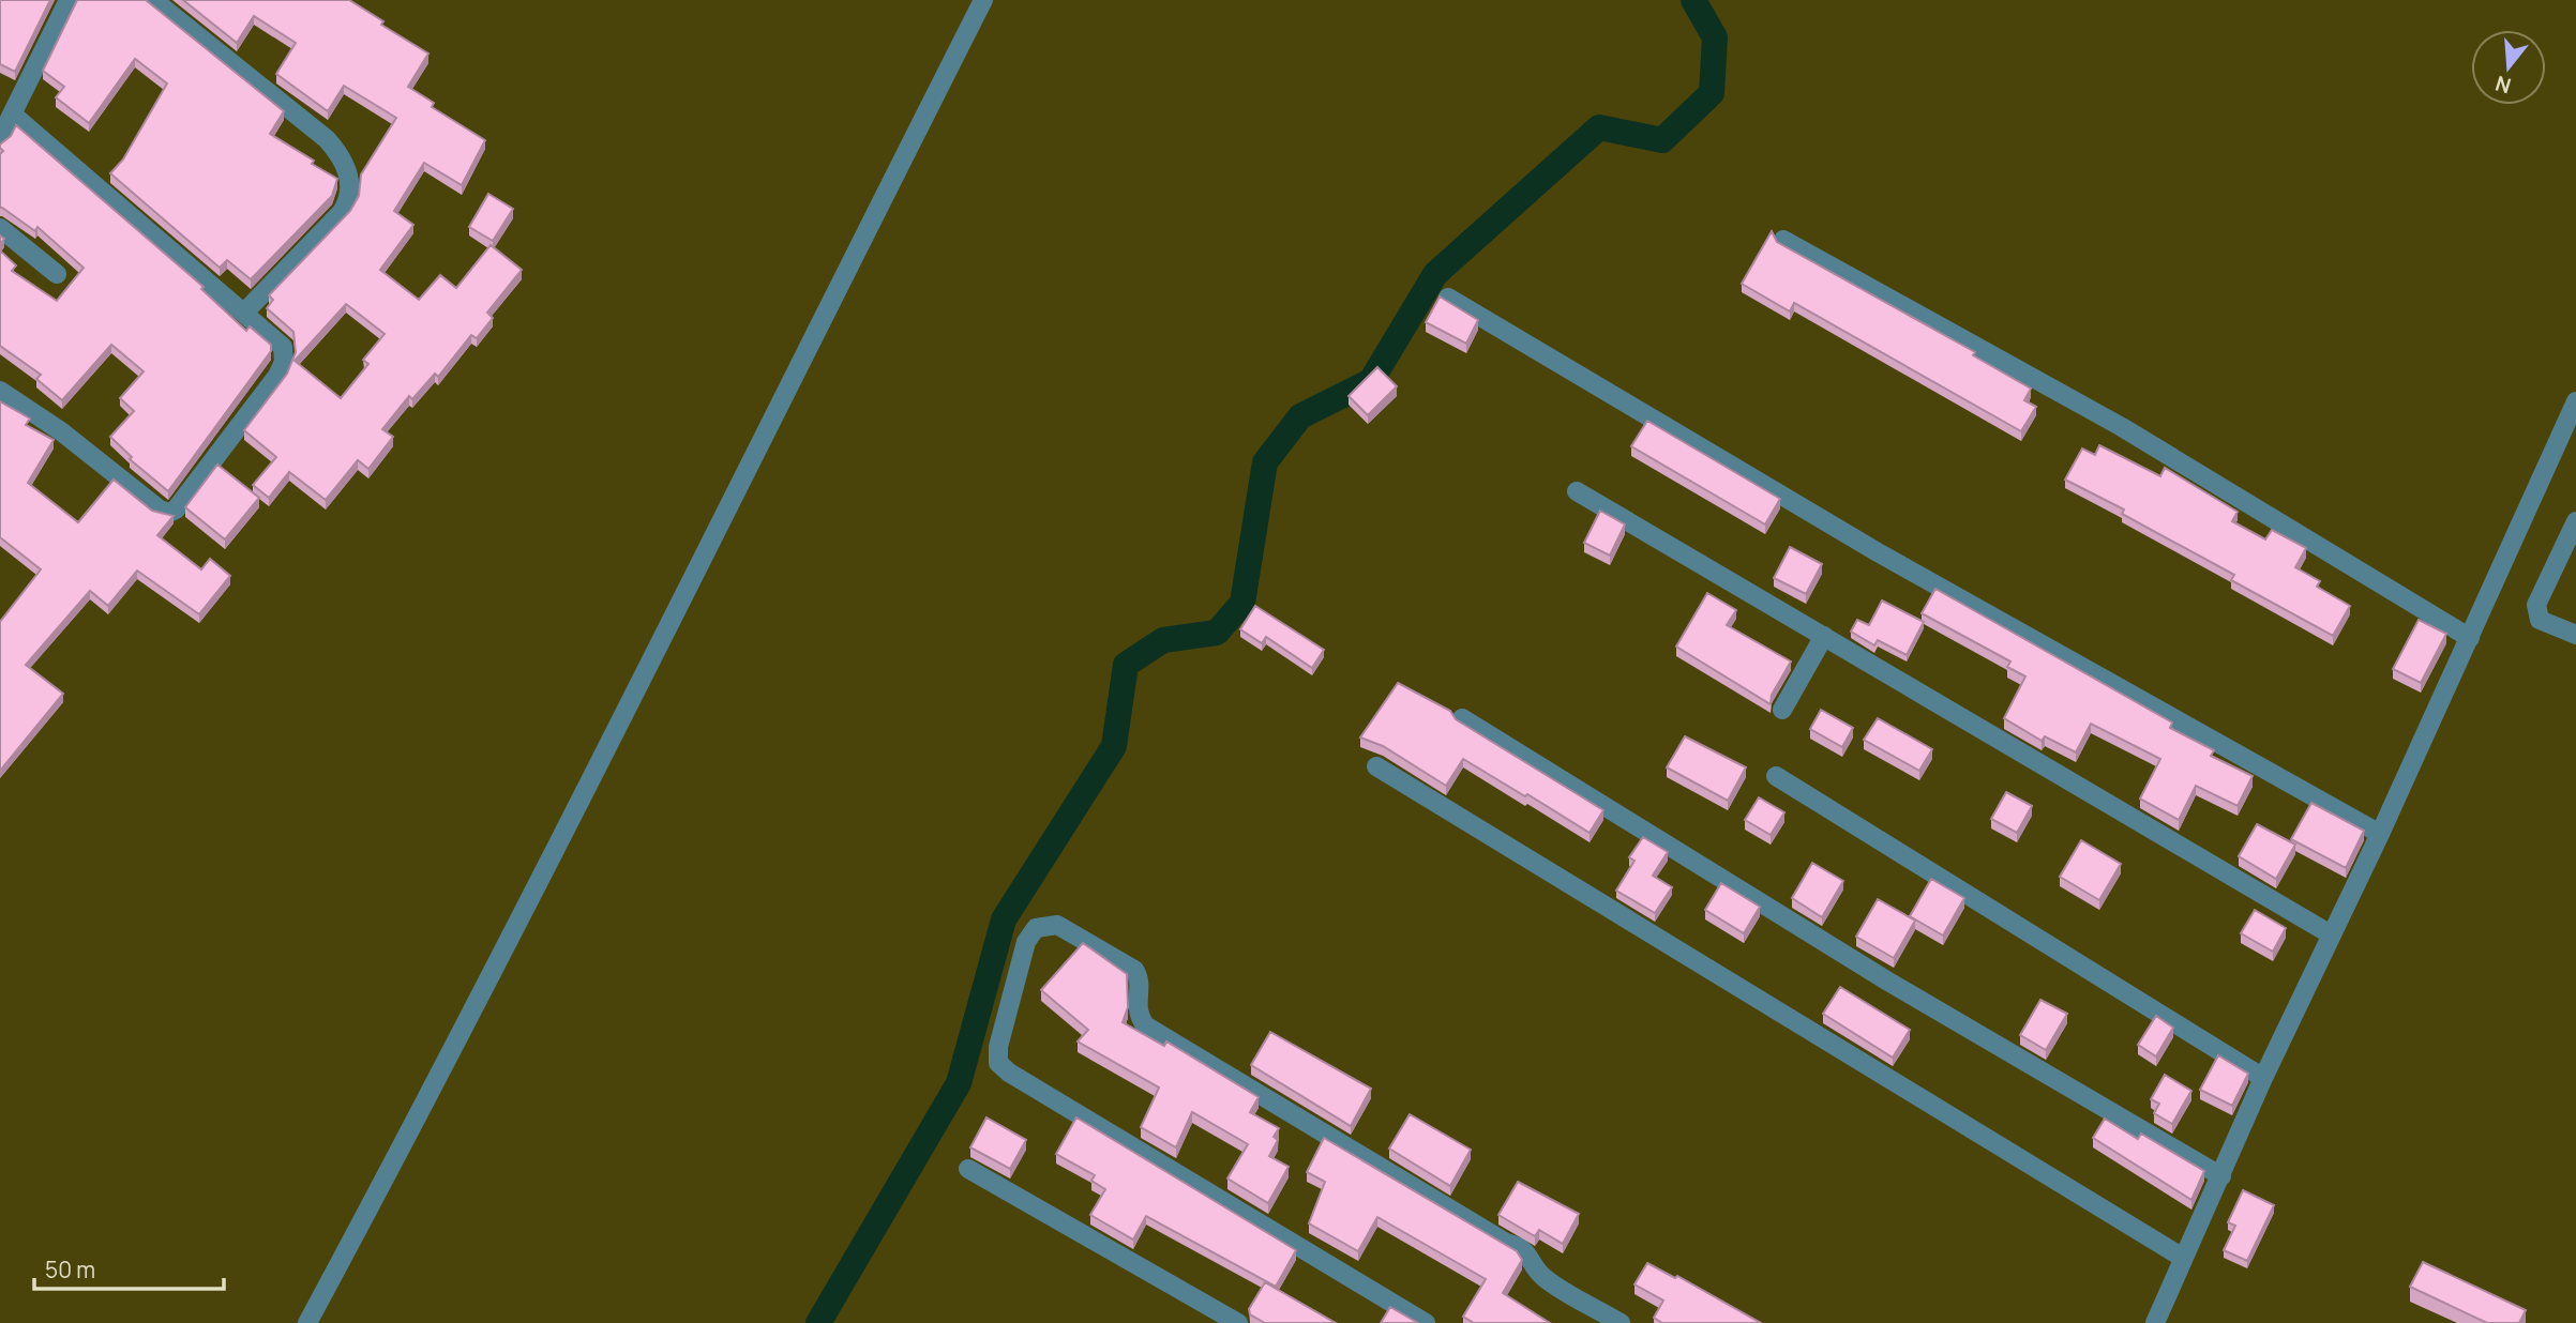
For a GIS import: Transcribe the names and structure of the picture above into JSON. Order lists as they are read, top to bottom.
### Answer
{
  "scale_bar": "50 m",
  "north": "bottom"
}
